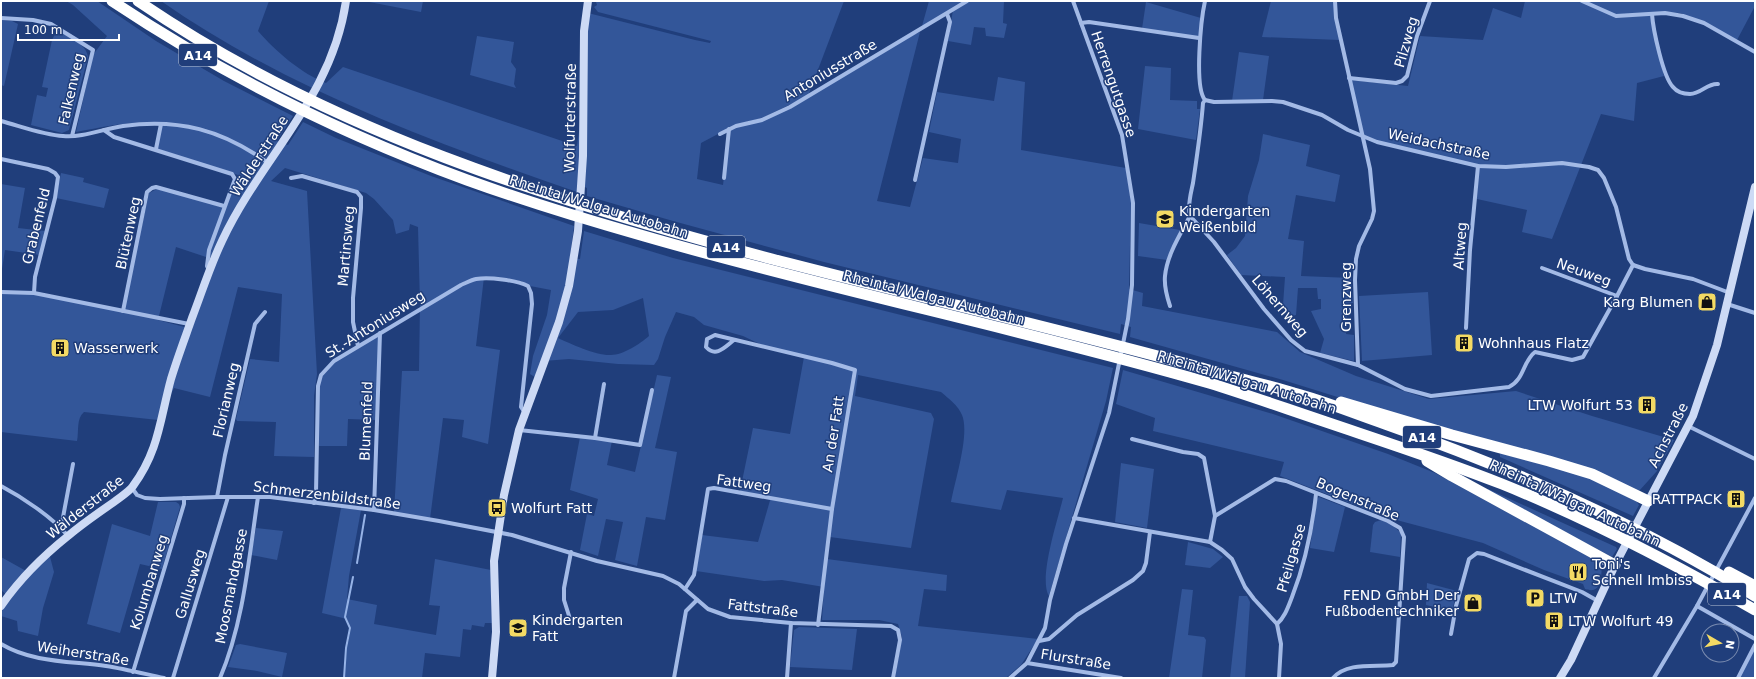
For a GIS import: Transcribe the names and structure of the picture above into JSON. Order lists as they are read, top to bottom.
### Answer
{
  "streets": {
    "highway": ["A14", "Rheintal/Walgau Autobahn"],
    "main road": ["Wolfurterstraße", "Wälderstraße", "Achstraße"],
    "street": [
      "Pilzweg",
      "Antoniusstraße",
      "Herrengutgasse",
      "Falkenweg",
      "Weidachstraße",
      "Grabenfeld",
      "Blütenweg",
      "Martinsweg",
      "Altweg",
      "Neuweg",
      "Grenzweg",
      "Löhernweg",
      "St.-Antoniusweg",
      "Florianweg",
      "Blumenfeld",
      "An der Fatt",
      "Fattweg",
      "Schmerzenbildstraße",
      "Bogenstraße",
      "Pfeilgasse",
      "Kolumbanweg",
      "Gallusweg",
      "Moosmahdgasse",
      "Fattstraße",
      "Weiherstraße",
      "Flurstraße"
    ]
  },
  "crossings": [
    ["Pilzweg", "Grenzweg"],
    ["Herrengutgasse", "Flurstraße"],
    ["Wolfurterstraße", "St.-Antoniusweg"],
    ["Wolfurterstraße", "Schmerzenbildstraße"],
    ["Wolfurterstraße", "Fattstraße"],
    ["Weidachstraße", "Altweg"],
    ["Weidachstraße", "Grenzweg"],
    ["Wälderstraße", "Schmerzenbildstraße"],
    ["Martinsweg", "St.-Antoniusweg"],
    ["Neuweg", "Löhernweg"],
    ["Grenzweg", "Löhernweg"],
    ["St.-Antoniusweg", "Blumenfeld"],
    ["St.-Antoniusweg", "Schmerzenbildstraße"],
    ["Florianweg", "Schmerzenbildstraße"],
    ["Blumenfeld", "Schmerzenbildstraße"],
    ["An der Fatt", "Fattweg"],
    ["An der Fatt", "Fattstraße"],
    ["Fattweg", "Fattstraße"],
    ["Schmerzenbildstraße", "Kolumbanweg"],
    ["Schmerzenbildstraße", "Gallusweg"],
    ["Schmerzenbildstraße", "Moosmahdgasse"],
    ["Schmerzenbildstraße", "Fattstraße"],
    ["Bogenstraße", "Pfeilgasse"],
    ["Kolumbanweg", "Weiherstraße"]
  ],
  "places": {
    "school or university": ["Kindergarten Weißenbild", "Kindergarten Fatt"],
    "shop": ["Karg Blumen", "FEND GmbH Der Fußbodentechniker"],
    "building": [
      "Wohnhaus Flatz",
      "Wasserwerk",
      "LTW Wolfurt 53",
      "RATTPACK",
      "LTW Wolfurt 49"
    ],
    "bus stop": ["Wolfurt Fatt"],
    "restaurant": ["Toni's Schnell Imbiss"],
    "parking": ["LTW"]
  },
  "scale_bar": "100 m",
  "north": "right"
}
